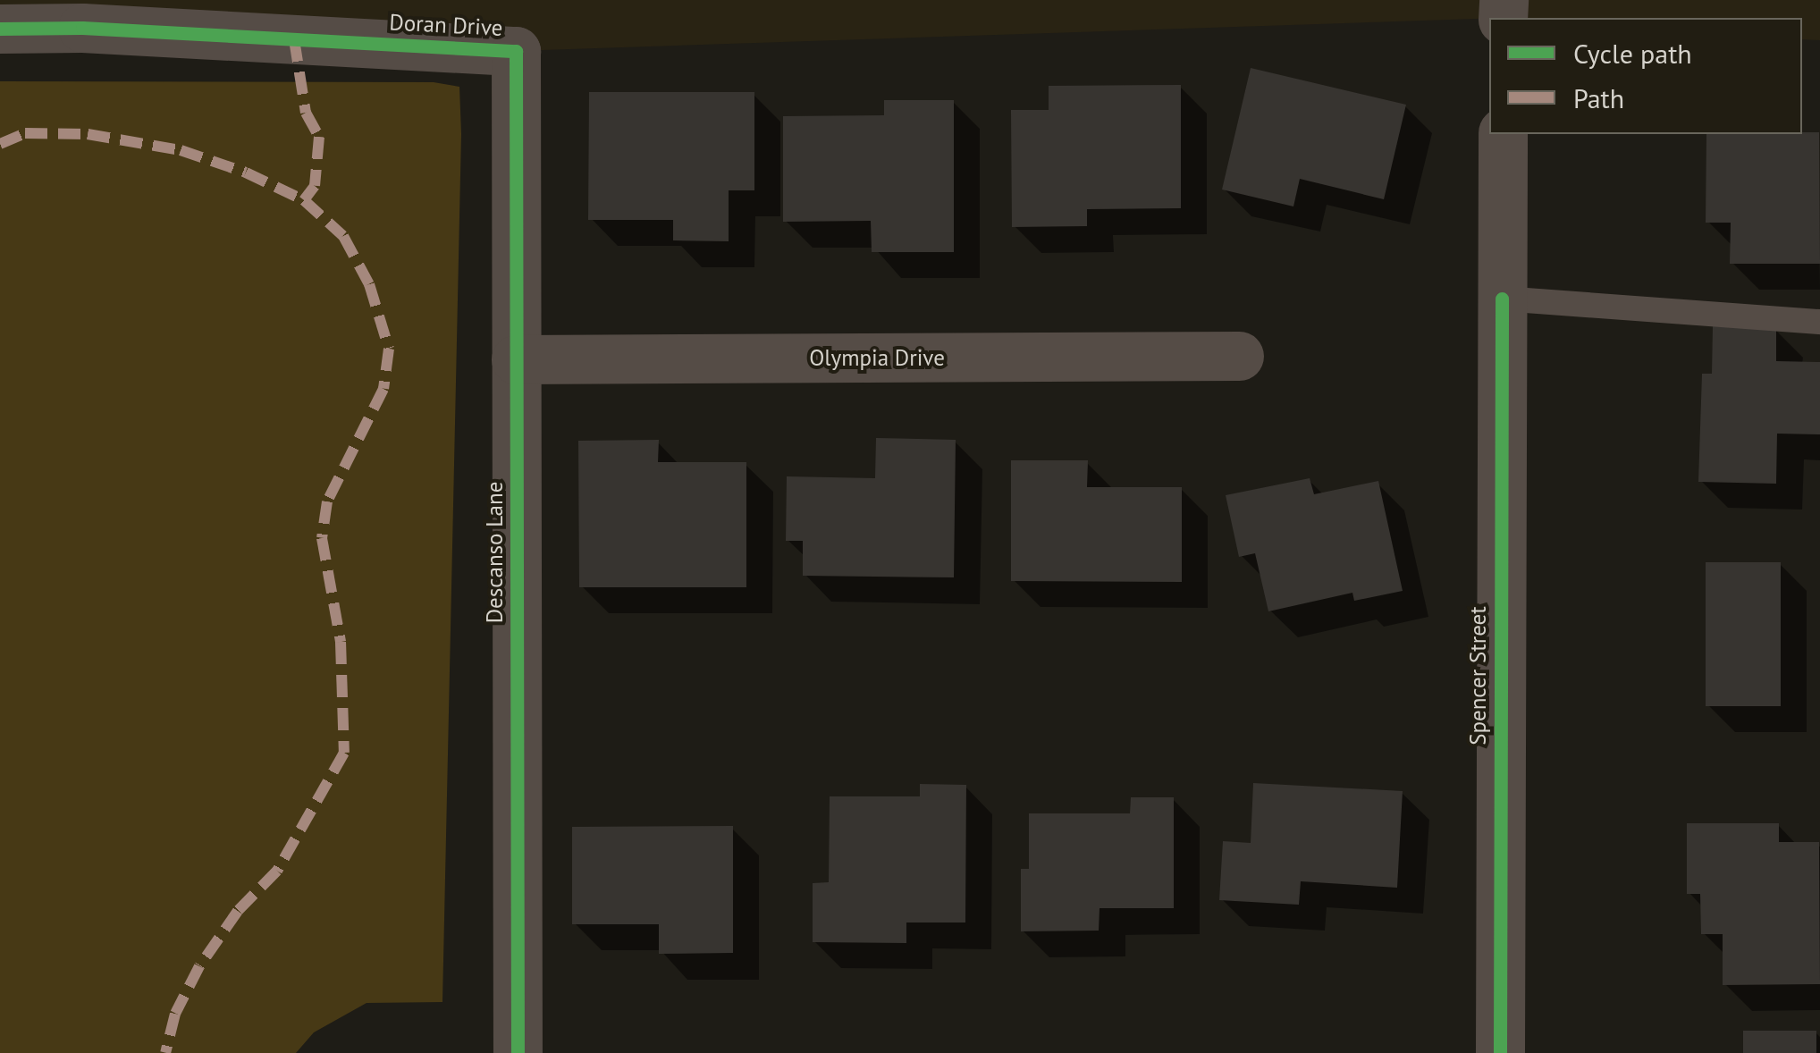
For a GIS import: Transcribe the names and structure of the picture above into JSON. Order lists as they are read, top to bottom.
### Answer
{
  "streets": {
    "street": [
      "Doran Drive",
      "Olympia Drive",
      "Descanso Lane",
      "Spencer Street"
    ]
  },
  "crossings": [
    ["Doran Drive", "Descanso Lane"],
    ["Olympia Drive", "Descanso Lane"]
  ],
  "legend": ["Cycle path", "Path"]
}
